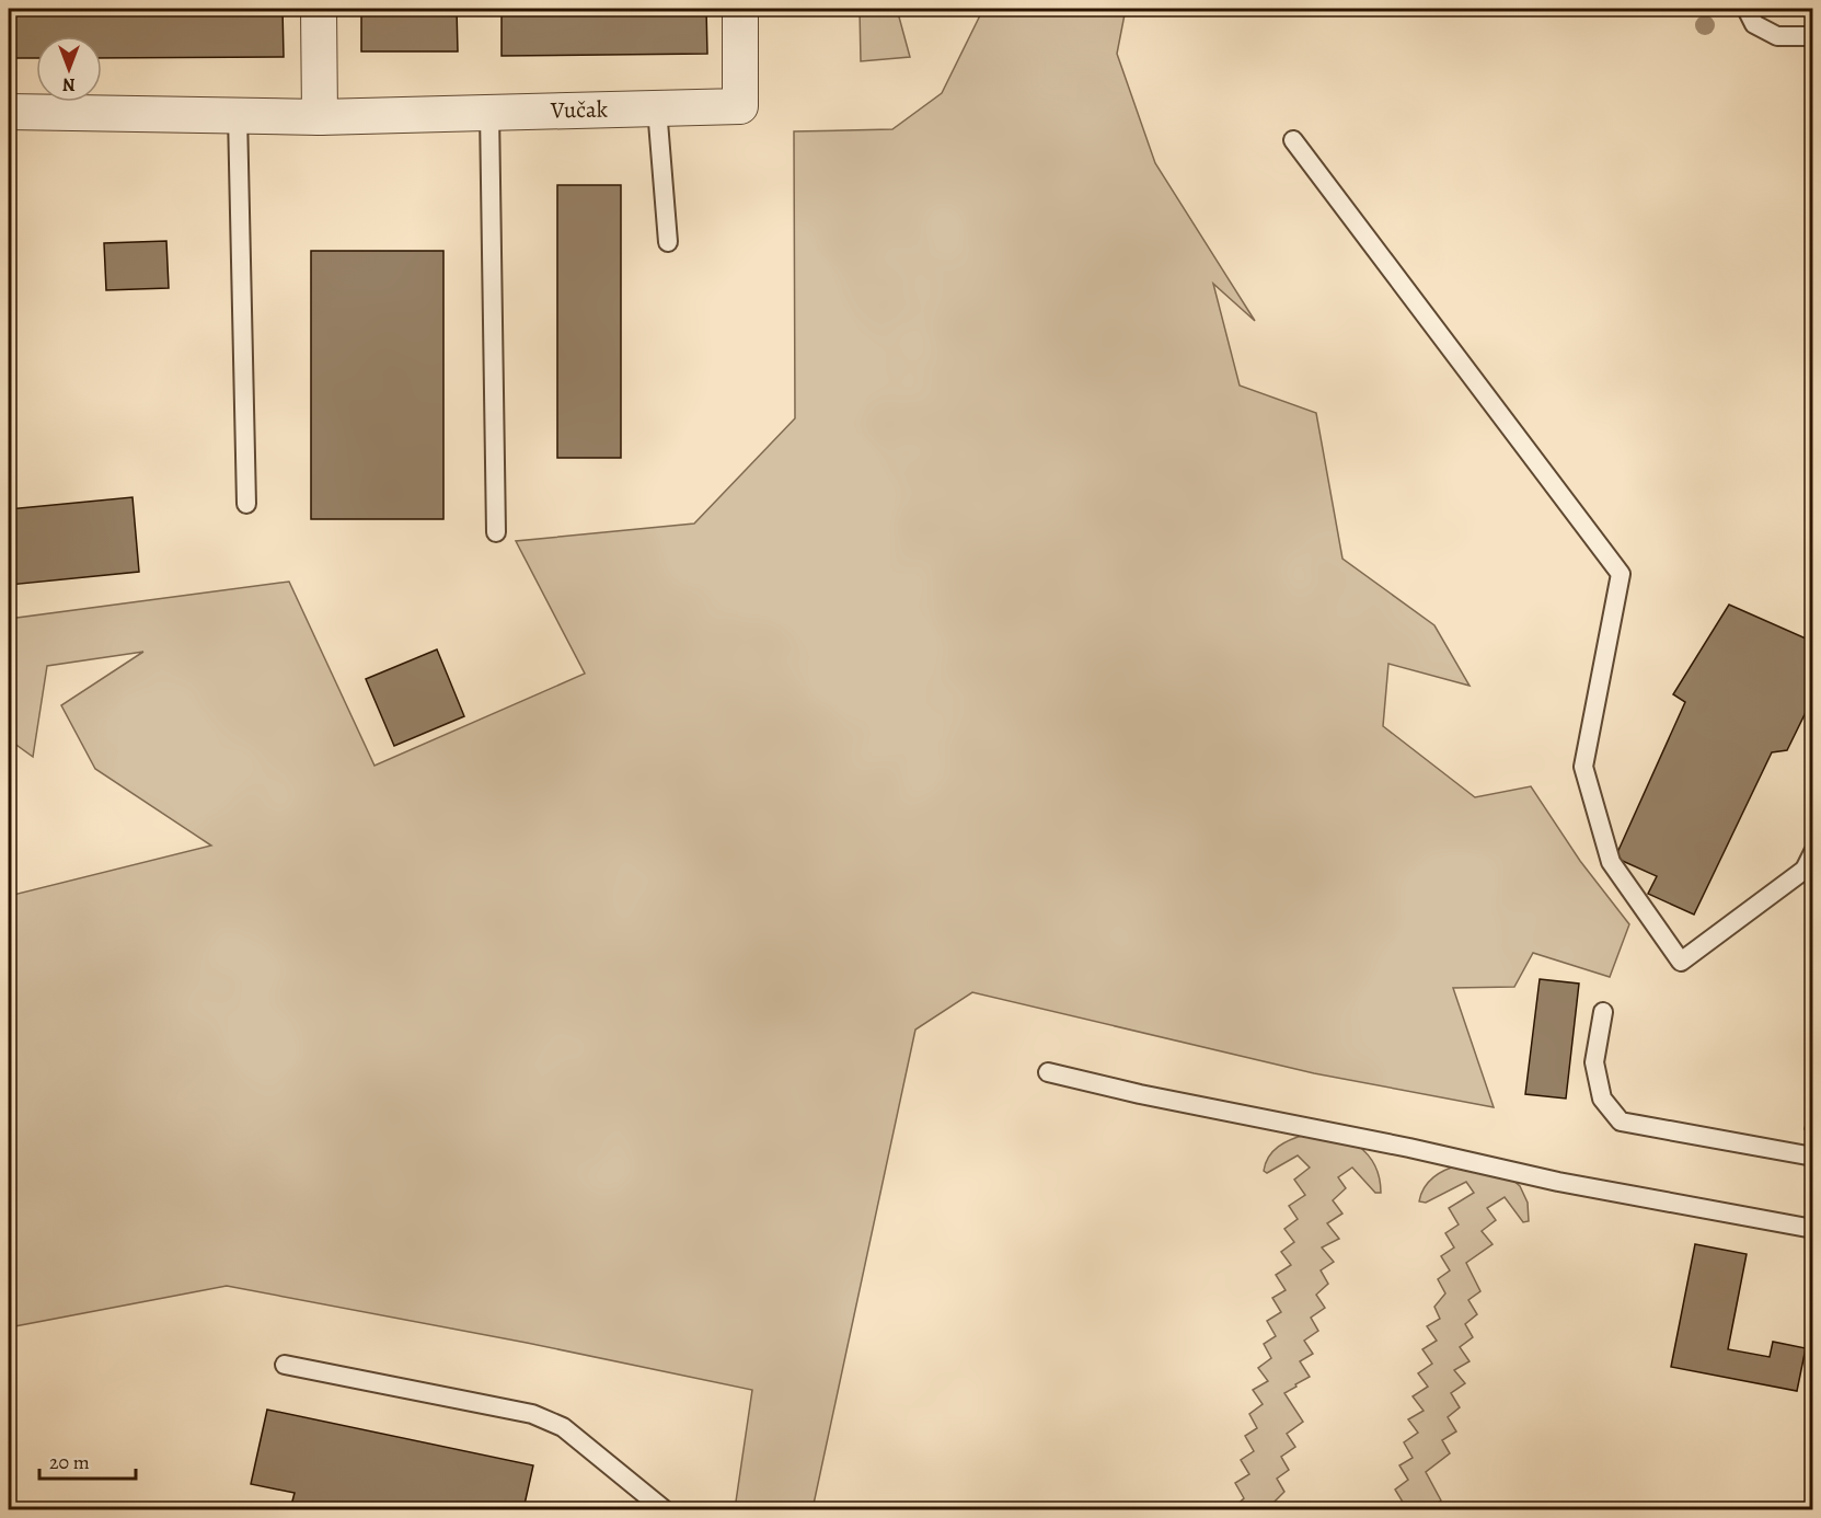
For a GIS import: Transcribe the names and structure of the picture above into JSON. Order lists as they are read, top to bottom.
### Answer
{
  "streets": {
    "street": ["Vučak"]
  },
  "scale_bar": "20 m",
  "north": "bottom"
}
